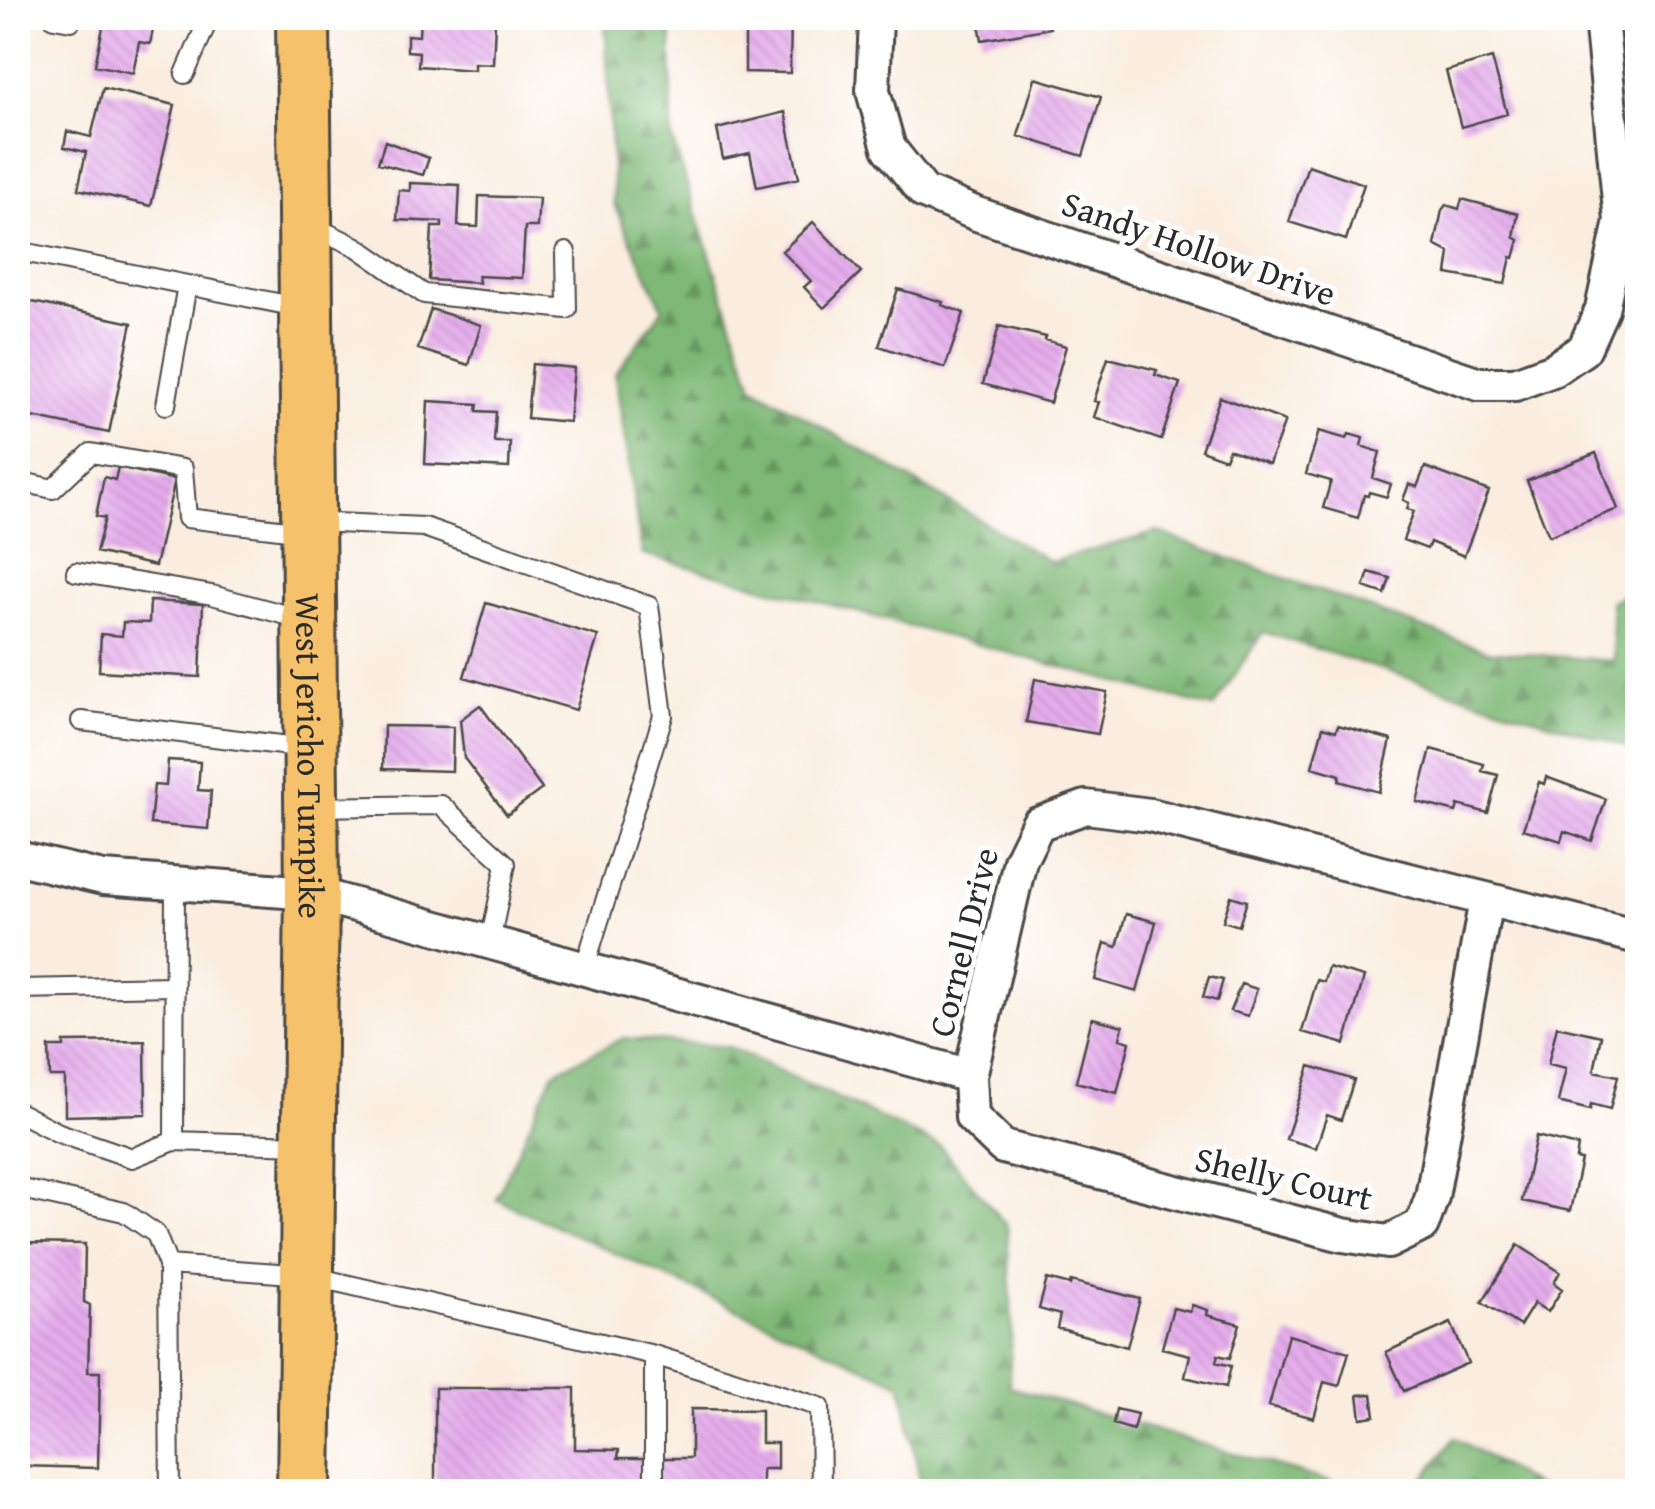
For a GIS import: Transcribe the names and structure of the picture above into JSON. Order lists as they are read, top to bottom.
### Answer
{
  "streets": {
    "main road": ["West Jericho Turnpike"],
    "street": ["Sandy Hollow Drive", "Cornell Drive", "Shelly Court"]
  },
  "crossings": [
    ["West Jericho Turnpike", "Cornell Drive"],
    ["Cornell Drive", "Shelly Court"]
  ]
}
